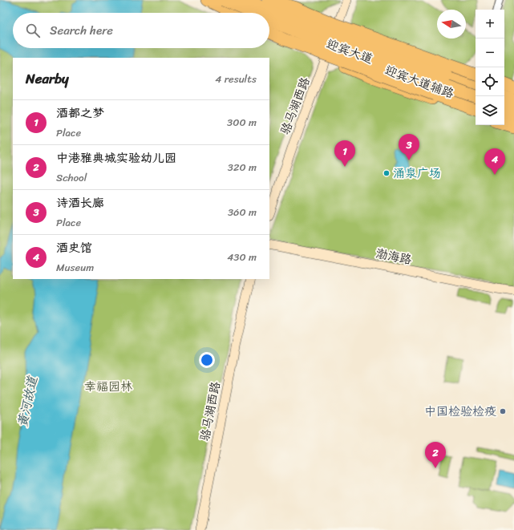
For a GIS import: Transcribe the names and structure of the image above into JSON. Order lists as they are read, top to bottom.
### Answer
{
  "streets": {
    "highway": ["迎宾大道"],
    "main road": ["迎宾大道辅路"],
    "street": ["骆马湖西路", "渤海路"]
  },
  "crossings": [
    ["迎宾大道辅路", "骆马湖西路"]
  ],
  "water": ["黄河故道"],
  "parks": ["幸福园林"],
  "places": ["涌泉广场", "中国检验检疫"],
  "north": "left",
  "page": {
    "map_buttons": ["+", "−"],
    "search": "Search here",
    "heading": ["Nearby", "4 results"],
    "list": [
      {
        "mark": "1",
        "name": "酒都之梦",
        "note": "Place",
        "value": "300 m"
      },
      {
        "mark": "2",
        "name": "中港雅典城实验幼儿园",
        "note": "School",
        "value": "320 m"
      },
      {
        "mark": "3",
        "name": "诗酒长廊",
        "note": "Place",
        "value": "360 m"
      },
      {
        "mark": "4",
        "name": "酒史馆",
        "note": "Museum",
        "value": "430 m"
      }
    ],
    "pins": [
      "3",
      "1",
      "4",
      "2"
    ]
  }
}
